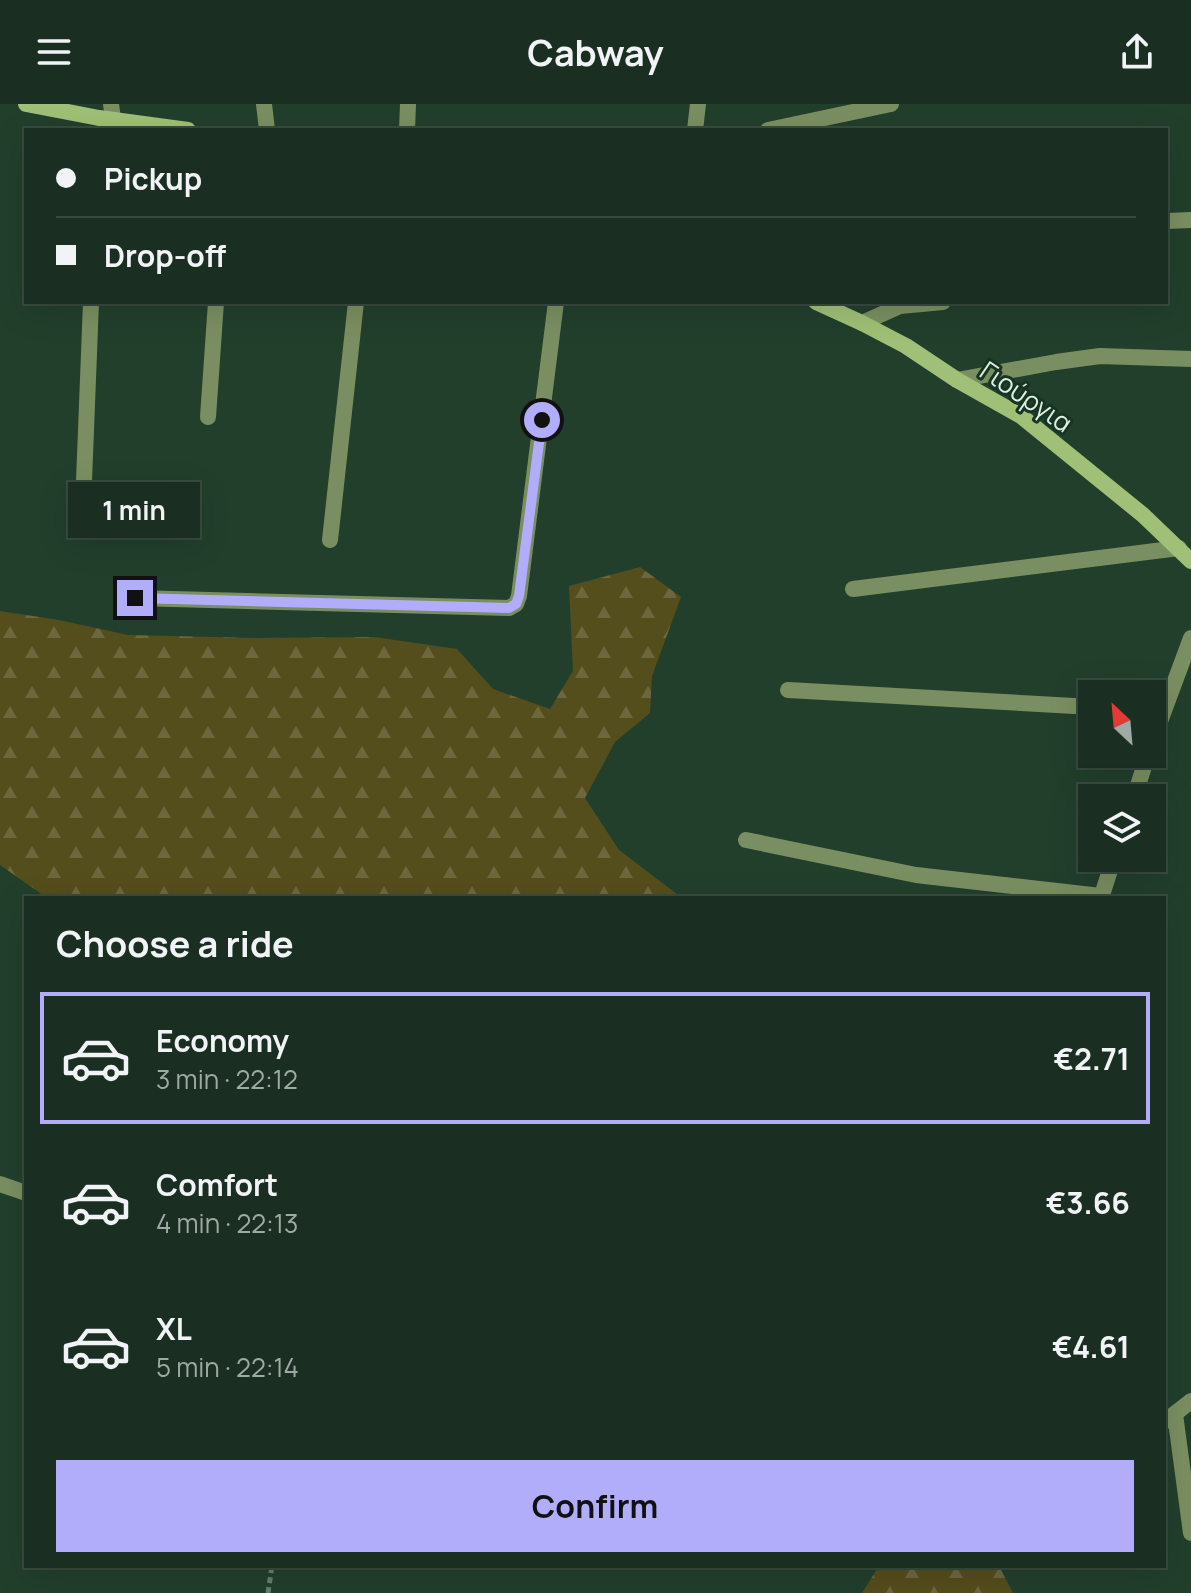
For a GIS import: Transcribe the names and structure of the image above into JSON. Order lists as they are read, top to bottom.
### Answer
{
  "streets": {
    "street": ["Γιούργια"]
  },
  "north": "top left",
  "page": {
    "header": "Cabway",
    "banner": ["Pickup", "Drop-off"],
    "bubble": "1 min",
    "heading": "Choose a ride",
    "list": [
      {
        "name": "Economy",
        "note": "3 min · 22:12",
        "value": "€2.71"
      },
      {
        "name": "Comfort",
        "note": "4 min · 22:13",
        "value": "€3.66"
      },
      {
        "name": "XL",
        "note": "5 min · 22:14",
        "value": "€4.61"
      }
    ],
    "buttons": "Confirm"
  }
}
